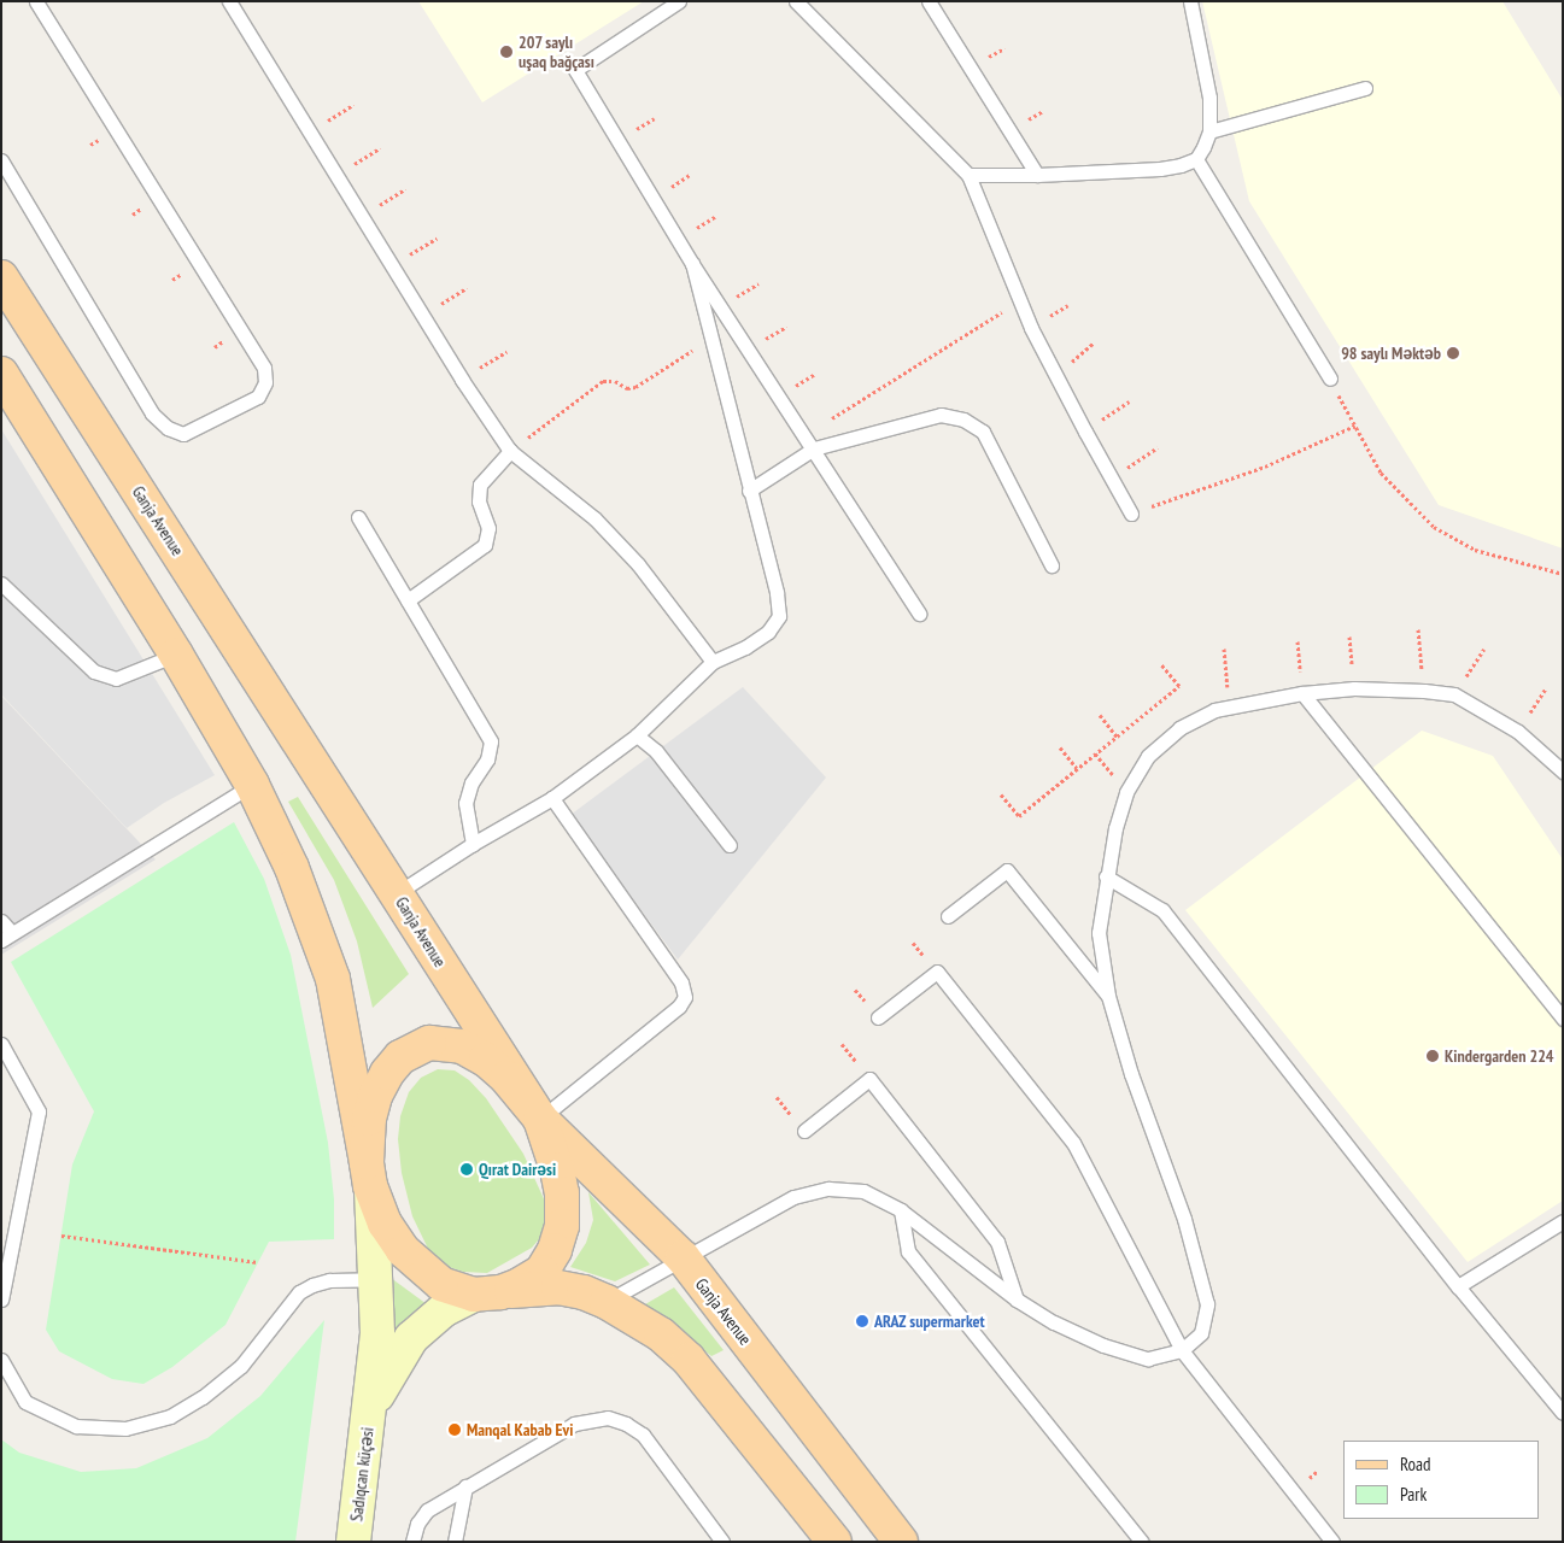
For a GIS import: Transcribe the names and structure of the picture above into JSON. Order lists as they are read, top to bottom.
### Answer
{
  "streets": {
    "main road": ["Ganja Avenue"],
    "street": ["Sadıqcan küçəsi"]
  },
  "places": [
    "207 saylı uşaq bağçası",
    "98 saylı Məktəb",
    "Kindergarden 224",
    "Qırat Dairəsi",
    "ARAZ supermarket",
    "Manqal Kabab Evi"
  ],
  "legend": ["Road", "Park"]
}
